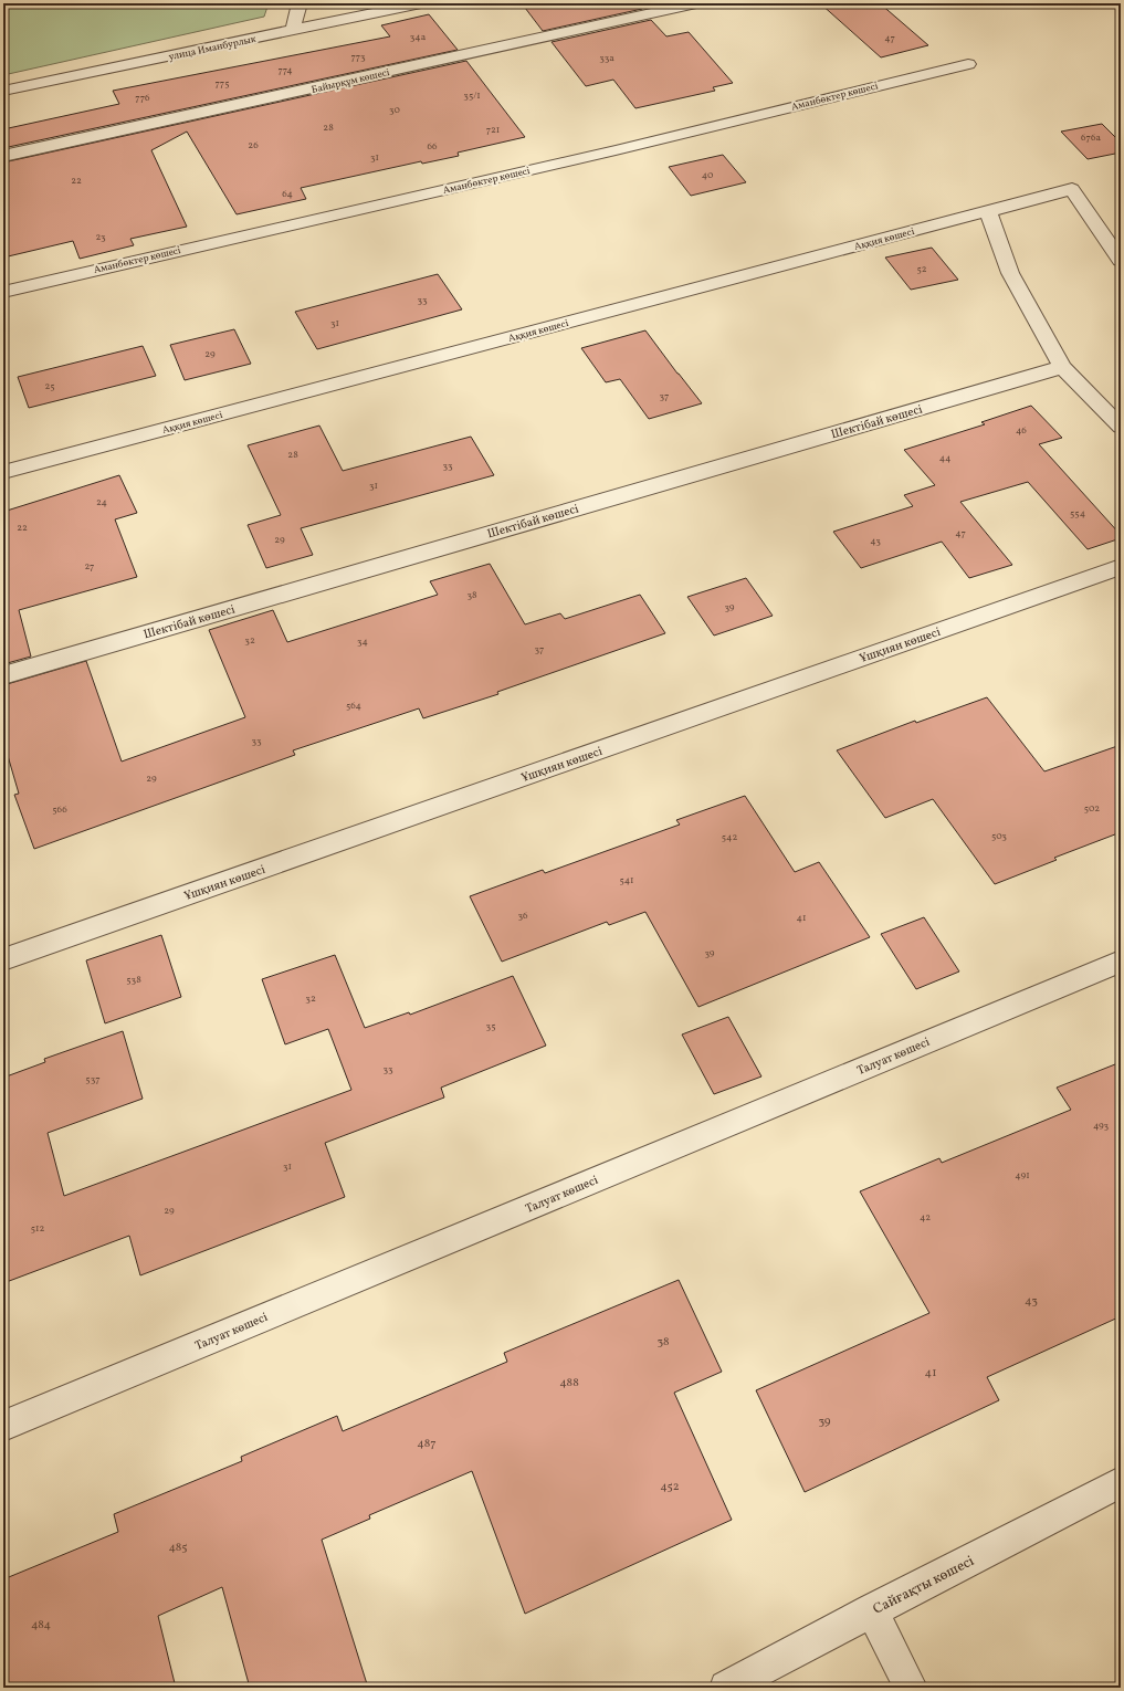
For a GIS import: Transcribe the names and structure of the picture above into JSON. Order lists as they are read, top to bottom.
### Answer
{
  "streets": {
    "street": [
      "улица Иманбурлык",
      "Байырқұм көшесі",
      "Аманбөктер көшесі",
      "Аққия көшесі",
      "Шектібай көшесі",
      "Ұшқиян көшесі",
      "Талуат көшесі",
      "Сайғақты көшесі"
    ]
  },
  "house_numbers": [
    "34а",
    "47",
    "773",
    "33а",
    "774",
    "775",
    "35/1",
    "776",
    "30",
    "28",
    "721",
    "676а",
    "26",
    "66",
    "31",
    "40",
    "22",
    "64",
    "23",
    "52",
    "33",
    "31",
    "29",
    "25",
    "37",
    "46",
    "28",
    "44",
    "33",
    "31",
    "24",
    "554",
    "22",
    "47",
    "29",
    "43",
    "27",
    "38",
    "39",
    "32",
    "34",
    "37",
    "564",
    "33",
    "29",
    "502",
    "566",
    "503",
    "542",
    "541",
    "36",
    "41",
    "39",
    "538",
    "32",
    "35",
    "33",
    "537",
    "493",
    "31",
    "491",
    "29",
    "42",
    "512",
    "43",
    "38",
    "41",
    "488",
    "39",
    "487",
    "452",
    "485",
    "484"
  ]
}
